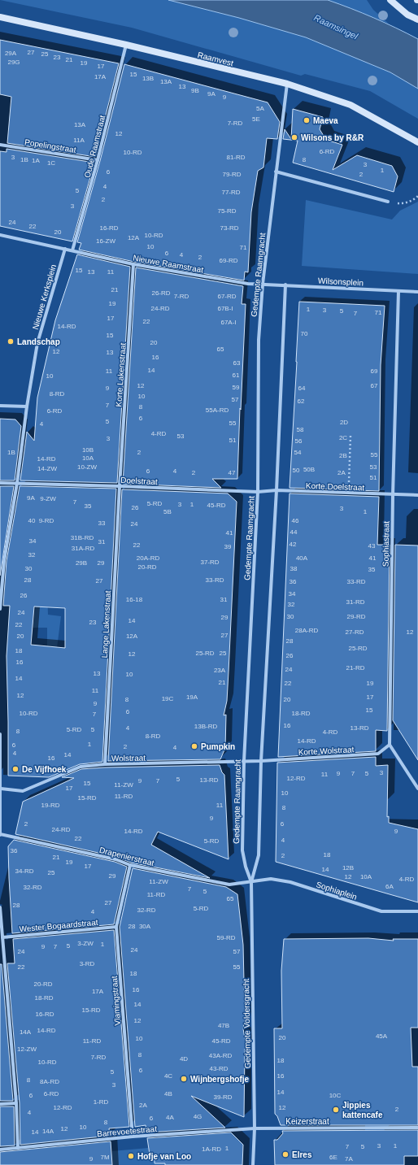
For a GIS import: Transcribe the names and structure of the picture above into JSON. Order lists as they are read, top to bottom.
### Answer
{
  "streets": {
    "street": [
      "Raamvest",
      "Popelingstraat",
      "Oude Raamstraat",
      "Nieuwe Raamstraat",
      "Gedempte Raamgracht",
      "Wilsonsplein",
      "Nieuwe Kerksplein",
      "Korte Lakenstraat",
      "Doelstraat",
      "Korte Doelstraat",
      "Sophiastraat",
      "Lange Lakenstraat",
      "Korte Wolstraat",
      "Wolstraat",
      "Drapenierstraat",
      "Sophiaplein",
      "Wester Bogaardstraat",
      "Vlamingstraat",
      "Gedempte Voldersgracht",
      "Keizerstraat",
      "Barrevoetestraat"
    ]
  },
  "crossings": [
    ["Raamvest", "Oude Raamstraat"],
    ["Raamvest", "Gedempte Raamgracht"],
    ["Popelingstraat", "Oude Raamstraat"],
    ["Oude Raamstraat", "Nieuwe Raamstraat"],
    ["Nieuwe Raamstraat", "Gedempte Raamgracht"],
    ["Nieuwe Raamstraat", "Wilsonsplein"],
    ["Nieuwe Raamstraat", "Korte Lakenstraat"],
    ["Gedempte Raamgracht", "Wilsonsplein"],
    ["Gedempte Raamgracht", "Doelstraat"],
    ["Gedempte Raamgracht", "Wolstraat"],
    ["Gedempte Raamgracht", "Drapenierstraat"],
    ["Gedempte Raamgracht", "Sophiaplein"],
    ["Gedempte Raamgracht", "Gedempte Voldersgracht"],
    ["Wilsonsplein", "Sophiastraat"],
    ["Nieuwe Kerksplein", "Doelstraat"],
    ["Korte Lakenstraat", "Doelstraat"],
    ["Korte Lakenstraat", "Lange Lakenstraat"],
    ["Doelstraat", "Korte Doelstraat"],
    ["Doelstraat", "Lange Lakenstraat"],
    ["Korte Doelstraat", "Sophiastraat"],
    ["Sophiastraat", "Korte Wolstraat"],
    ["Lange Lakenstraat", "Wolstraat"],
    ["Korte Wolstraat", "Wolstraat"],
    ["Drapenierstraat", "Sophiaplein"],
    ["Drapenierstraat", "Vlamingstraat"],
    ["Drapenierstraat", "Gedempte Voldersgracht"],
    ["Sophiaplein", "Gedempte Voldersgracht"],
    ["Wester Bogaardstraat", "Vlamingstraat"],
    ["Vlamingstraat", "Barrevoetestraat"],
    ["Gedempte Voldersgracht", "Keizerstraat"],
    ["Gedempte Voldersgracht", "Barrevoetestraat"],
    ["Keizerstraat", "Barrevoetestraat"]
  ],
  "water": ["Raamsingel"],
  "places": [
    "Maeva",
    "Wilsons by R&R",
    "Landschap",
    "Pumpkin",
    "De Vijfhoek",
    "Wijnbergshofje",
    "Jippies kattencafe",
    "Elres",
    "Hofje van Loo"
  ],
  "house_numbers": [
    "27",
    "29A",
    "25",
    "23",
    "21",
    "29G",
    "19",
    "17",
    "15",
    "17A",
    "13B",
    "13A",
    "13",
    "9B",
    "9A",
    "9",
    "5A",
    "5E",
    "7-RD",
    "13A",
    "12",
    "11A",
    "6-RD",
    "10-RD",
    "3",
    "81-RD",
    "1B",
    "8",
    "1A",
    "1C",
    "3",
    "1",
    "6",
    "79-RD",
    "2",
    "4",
    "5",
    "77-RD",
    "2",
    "3",
    "75-RD",
    "24",
    "22",
    "16-RD",
    "73-RD",
    "20",
    "10-RD",
    "12A",
    "16-ZW",
    "10",
    "71",
    "6",
    "4",
    "2",
    "69-RD",
    "15",
    "13",
    "11",
    "21",
    "26-RD",
    "7-RD",
    "67-RD",
    "19",
    "24-RD",
    "67B-I",
    "1",
    "3",
    "5",
    "71",
    "7",
    "17",
    "22",
    "67A-I",
    "14-RD",
    "70",
    "15",
    "20",
    "65",
    "12",
    "13",
    "16",
    "63",
    "14",
    "11",
    "69",
    "61",
    "10",
    "12",
    "67",
    "59",
    "9",
    "64",
    "8-RD",
    "10",
    "57",
    "62",
    "7",
    "8",
    "55A-RD",
    "6-RD",
    "6",
    "5",
    "2D",
    "55",
    "4",
    "58",
    "4-RD",
    "53",
    "2C",
    "3",
    "51",
    "56",
    "10B",
    "1B",
    "2",
    "54",
    "55",
    "2B",
    "10A",
    "14-RD",
    "10-ZW",
    "53",
    "14-ZW",
    "50B",
    "50",
    "6",
    "4",
    "2",
    "47",
    "2A",
    "51",
    "9A",
    "9-ZW",
    "7",
    "5-RD",
    "3",
    "1",
    "45-RD",
    "35",
    "26",
    "3",
    "5B",
    "1",
    "40",
    "9-RD",
    "46",
    "33",
    "24",
    "44",
    "41",
    "31B-RD",
    "34",
    "31",
    "42",
    "22",
    "43",
    "39",
    "31A-RD",
    "32",
    "20A-RD",
    "40A",
    "41",
    "37-RD",
    "29B",
    "29",
    "20-RD",
    "30",
    "38",
    "35",
    "28",
    "33-RD",
    "27",
    "36",
    "33-RD",
    "34",
    "26",
    "16-18",
    "31",
    "31-RD",
    "32",
    "24",
    "30",
    "29-RD",
    "29",
    "14",
    "23",
    "22",
    "28A-RD",
    "27-RD",
    "12",
    "27",
    "20",
    "12A",
    "28",
    "25-RD",
    "18",
    "25-RD",
    "25",
    "12",
    "26",
    "16",
    "21-RD",
    "24",
    "23A",
    "13",
    "10",
    "14",
    "21",
    "22",
    "19",
    "11",
    "12",
    "19A",
    "17",
    "19C",
    "8",
    "20",
    "9",
    "15",
    "6",
    "10-RD",
    "18-RD",
    "7",
    "16",
    "13B-RD",
    "4",
    "13-RD",
    "5-RD",
    "5",
    "8",
    "4-RD",
    "8-RD",
    "14-RD",
    "1",
    "6",
    "2",
    "4",
    "4",
    "14",
    "16",
    "3",
    "9",
    "7",
    "5",
    "11",
    "12-RD",
    "5",
    "13-RD",
    "9",
    "7",
    "15",
    "11-ZW",
    "17",
    "10",
    "11-RD",
    "15-RD",
    "19-RD",
    "11",
    "8",
    "9",
    "2",
    "6",
    "24-RD",
    "14-RD",
    "9",
    "22",
    "4",
    "5-RD",
    "36",
    "18",
    "2",
    "21",
    "19",
    "17",
    "12B",
    "14",
    "34-RD",
    "25",
    "29",
    "12",
    "10A",
    "4-RD",
    "11-ZW",
    "6A",
    "32-RD",
    "7",
    "5",
    "11-RD",
    "65",
    "27",
    "28",
    "5-RD",
    "32-RD",
    "4",
    "28",
    "30A",
    "59-RD",
    "3-ZW",
    "1",
    "5",
    "9",
    "7",
    "24",
    "24",
    "57",
    "3-RD",
    "22",
    "55",
    "18",
    "20-RD",
    "16",
    "17A",
    "18-RD",
    "14",
    "15-RD",
    "16-RD",
    "12",
    "47B",
    "14-RD",
    "14A",
    "45A",
    "20",
    "10",
    "11-RD",
    "45-RD",
    "12-ZW",
    "8",
    "43A-RD",
    "7-RD",
    "4D",
    "18",
    "10-RD",
    "43-RD",
    "6",
    "5",
    "4C",
    "16",
    "8",
    "8A-RD",
    "3",
    "14",
    "6-RD",
    "4B",
    "6",
    "10C",
    "39-RD",
    "1-RD",
    "2A",
    "12-RD",
    "12",
    "2",
    "4",
    "4G",
    "4A",
    "6",
    "8",
    "10",
    "12",
    "14A",
    "14",
    "3",
    "1",
    "7",
    "5",
    "1",
    "1A-RD",
    "7M",
    "6E",
    "9",
    "7A"
  ]
}
